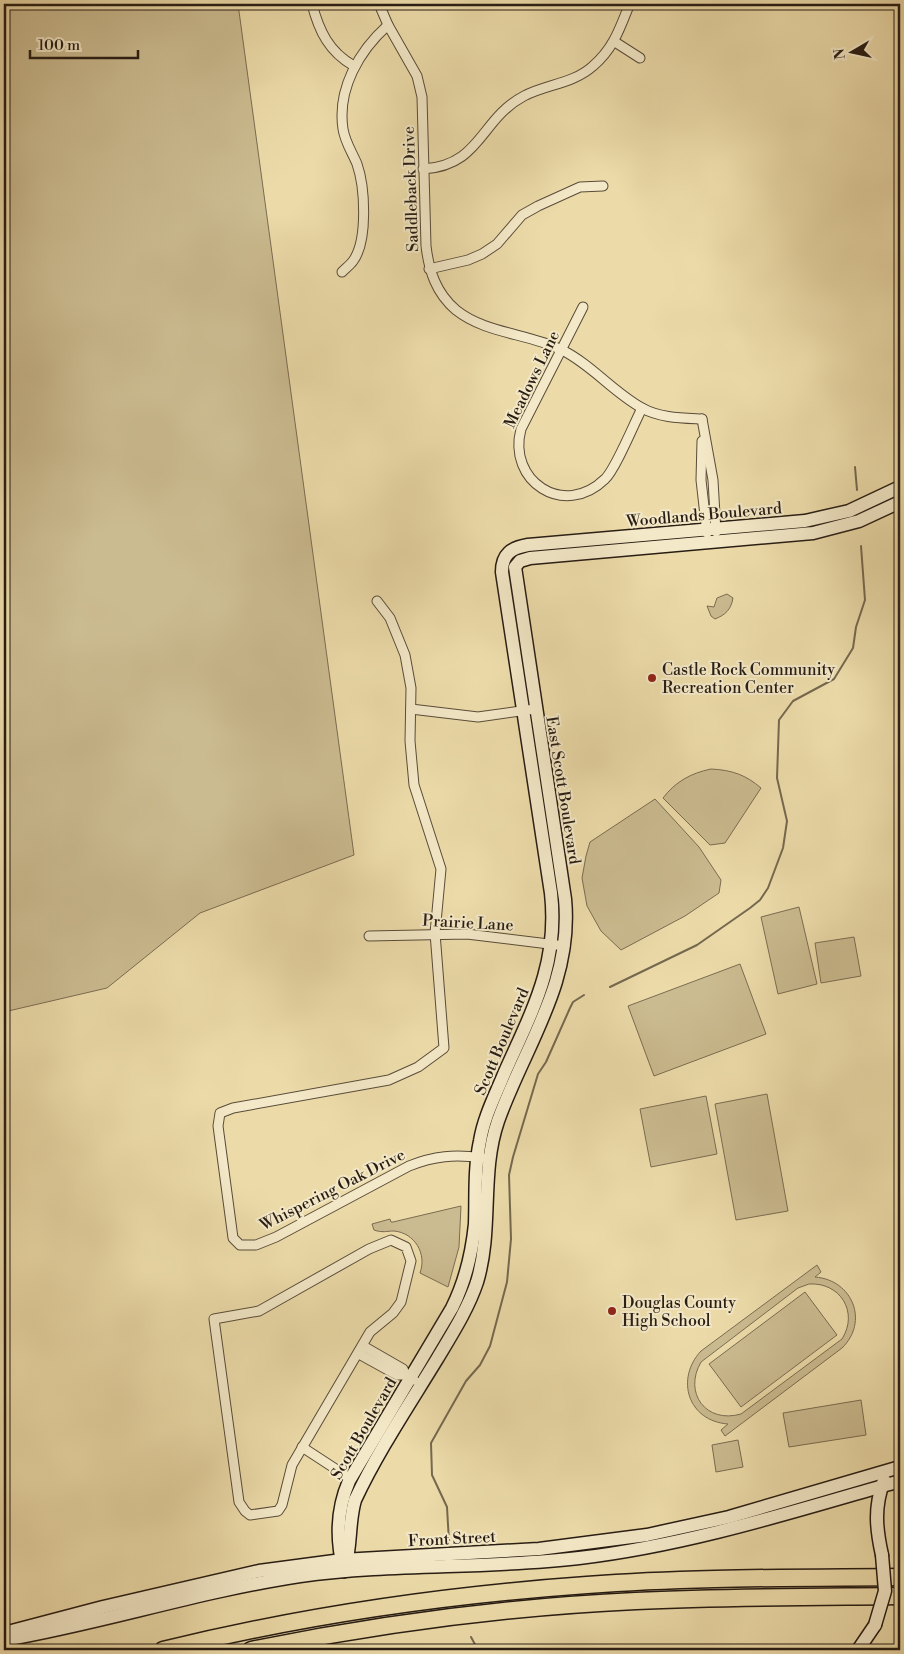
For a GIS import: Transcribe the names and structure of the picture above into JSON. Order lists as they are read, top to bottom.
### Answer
{
  "streets": {
    "street": [
      "Saddleback Drive",
      "Meadows Lane",
      "Woodlands Boulevard",
      "East Scott Boulevard",
      "Prairie Lane",
      "Scott Boulevard",
      "Whispering Oak Drive",
      "Front Street"
    ]
  },
  "crossings": [
    ["Saddleback Drive", "Meadows Lane"],
    ["Saddleback Drive", "Woodlands Boulevard"],
    ["Woodlands Boulevard", "East Scott Boulevard"],
    ["East Scott Boulevard", "Prairie Lane"],
    ["East Scott Boulevard", "Scott Boulevard"],
    ["Prairie Lane", "Scott Boulevard"],
    ["Prairie Lane", "Whispering Oak Drive"],
    ["Scott Boulevard", "Whispering Oak Drive"],
    ["Scott Boulevard", "Front Street"]
  ],
  "places": ["Castle Rock Community Recreation Center", "Douglas County High School"],
  "scale_bar": "100 m",
  "north": "left"
}
